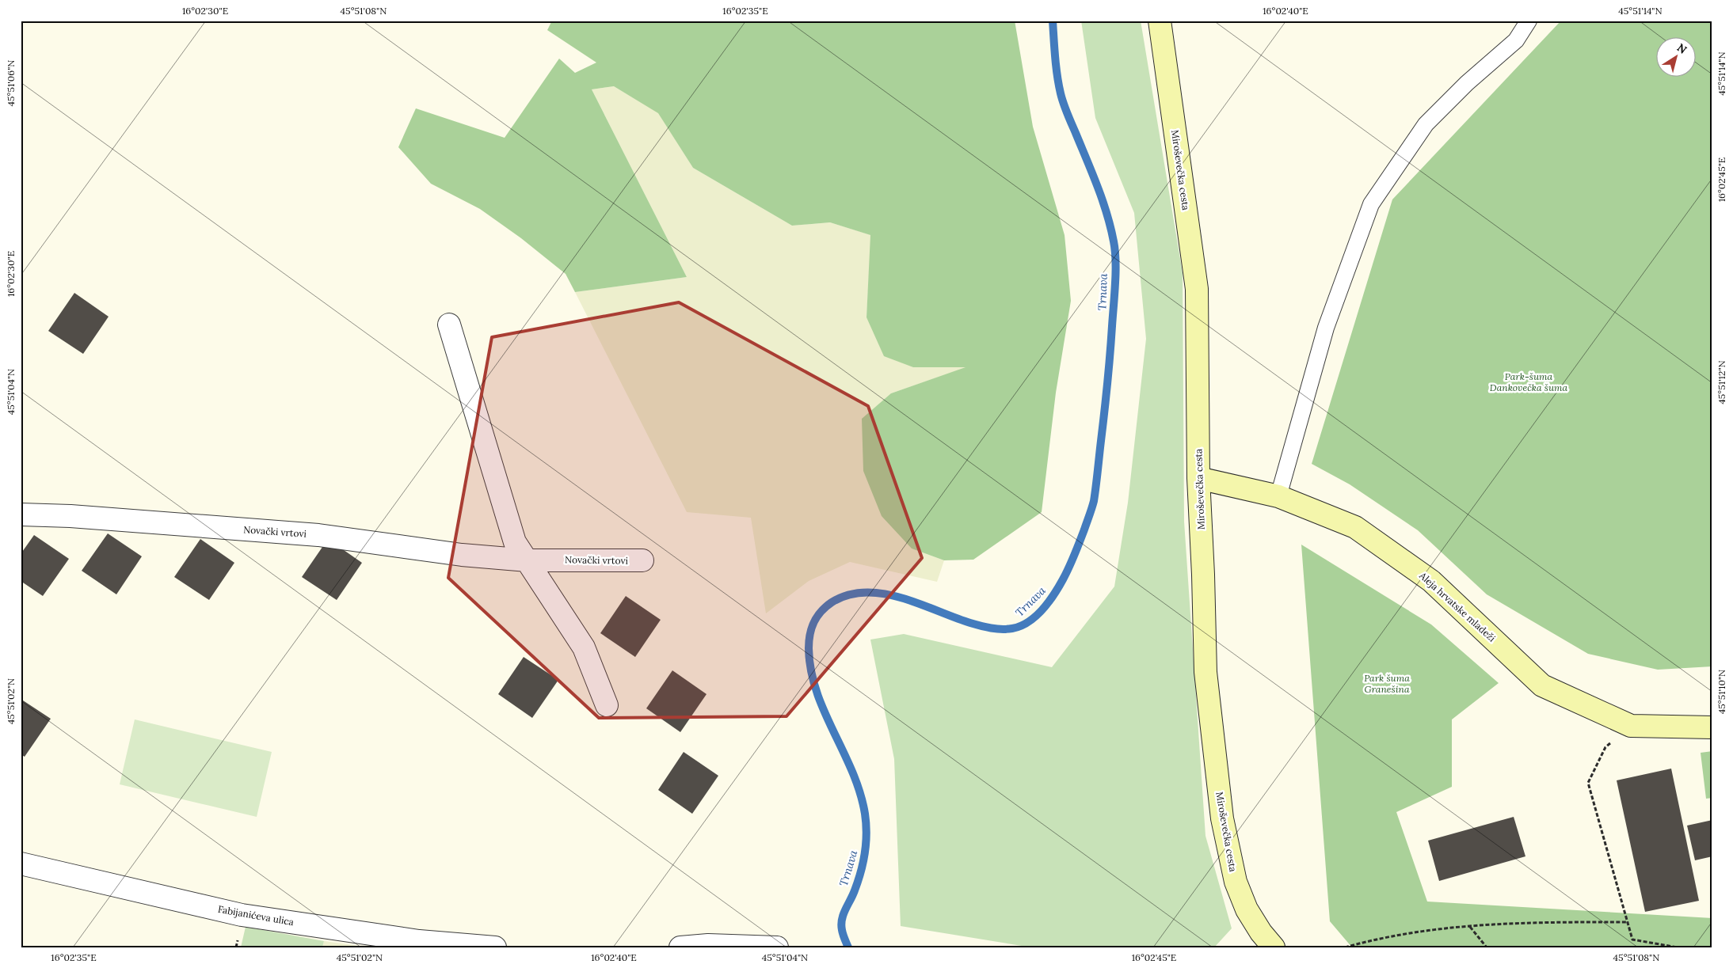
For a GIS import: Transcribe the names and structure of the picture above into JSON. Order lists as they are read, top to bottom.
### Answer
{
  "streets": {
    "main road": ["Miroševečka cesta", "Aleja hrvatske mladeži"],
    "street": ["Novački vrtovi", "Fabijanićeva ulica"]
  },
  "crossings": [
    ["Miroševečka cesta", "Aleja hrvatske mladeži"]
  ],
  "water": ["Trnava"],
  "parks": ["Park-šuma Dankovečka šuma", "Park šuma Granešina"],
  "north": "top right",
  "coordinates": [
    "16°02'30\"E",
    "45°51'08\"N",
    "16°02'35\"E",
    "16°02'40\"E",
    "45°51'14\"N",
    "45°51'06\"N",
    "16°02'45\"E",
    "45°51'12\"N",
    "45°51'04\"N",
    "45°51'10\"N",
    "45°51'02\"N"
  ]
}
